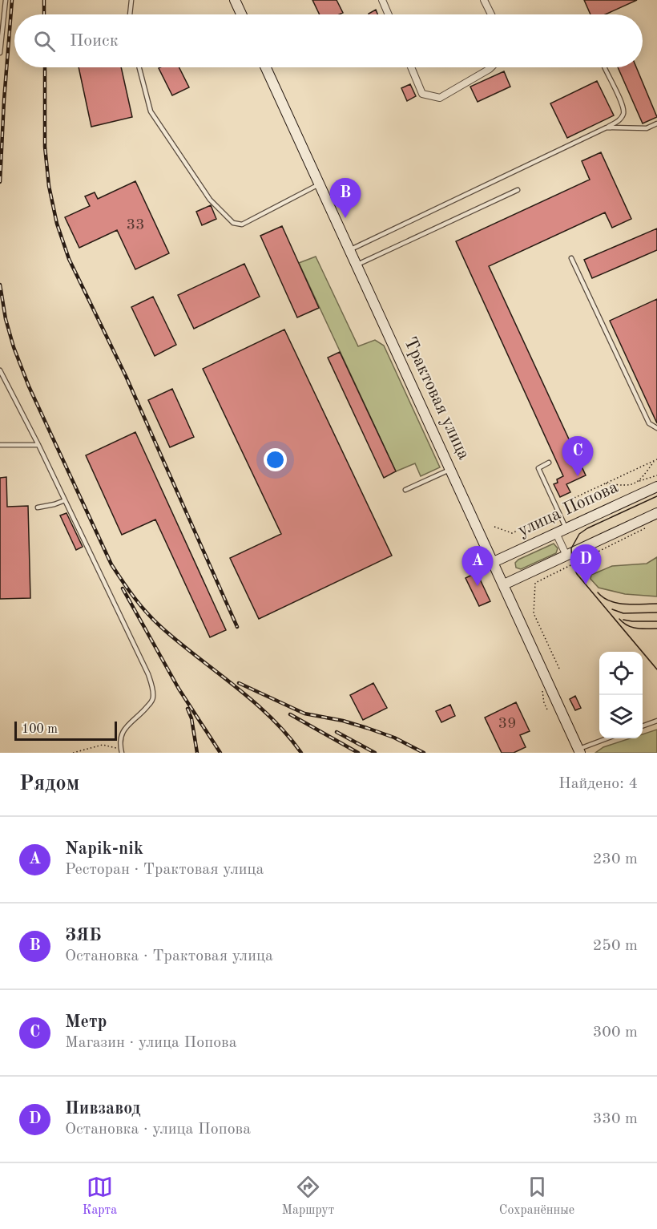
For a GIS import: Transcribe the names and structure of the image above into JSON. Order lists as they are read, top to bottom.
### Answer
{
  "streets": {
    "main road": ["Трактовая улица", "улица Попова"]
  },
  "crossings": [
    ["Трактовая улица", "улица Попова"]
  ],
  "house_numbers": ["33", "39"],
  "scale_bar": "100 m",
  "page": {
    "search": "Поиск",
    "pins": [
      "B",
      "C",
      "D",
      "A"
    ],
    "scale": "100 m",
    "heading": ["Рядом", "Найдено: 4"],
    "list": [
      {
        "mark": "A",
        "name": "Napik-nik",
        "note": "Ресторан · Трактовая улица",
        "value": "230 m"
      },
      {
        "mark": "B",
        "name": "ЗЯБ",
        "note": "Остановка · Трактовая улица",
        "value": "250 m"
      },
      {
        "mark": "C",
        "name": "Метр",
        "note": "Магазин · улица Попова",
        "value": "300 m"
      },
      {
        "mark": "D",
        "name": "Пивзавод",
        "note": "Остановка · улица Попова",
        "value": "330 m"
      }
    ],
    "nav": ["Карта", "Маршрут", "Сохранённые"]
  }
}
